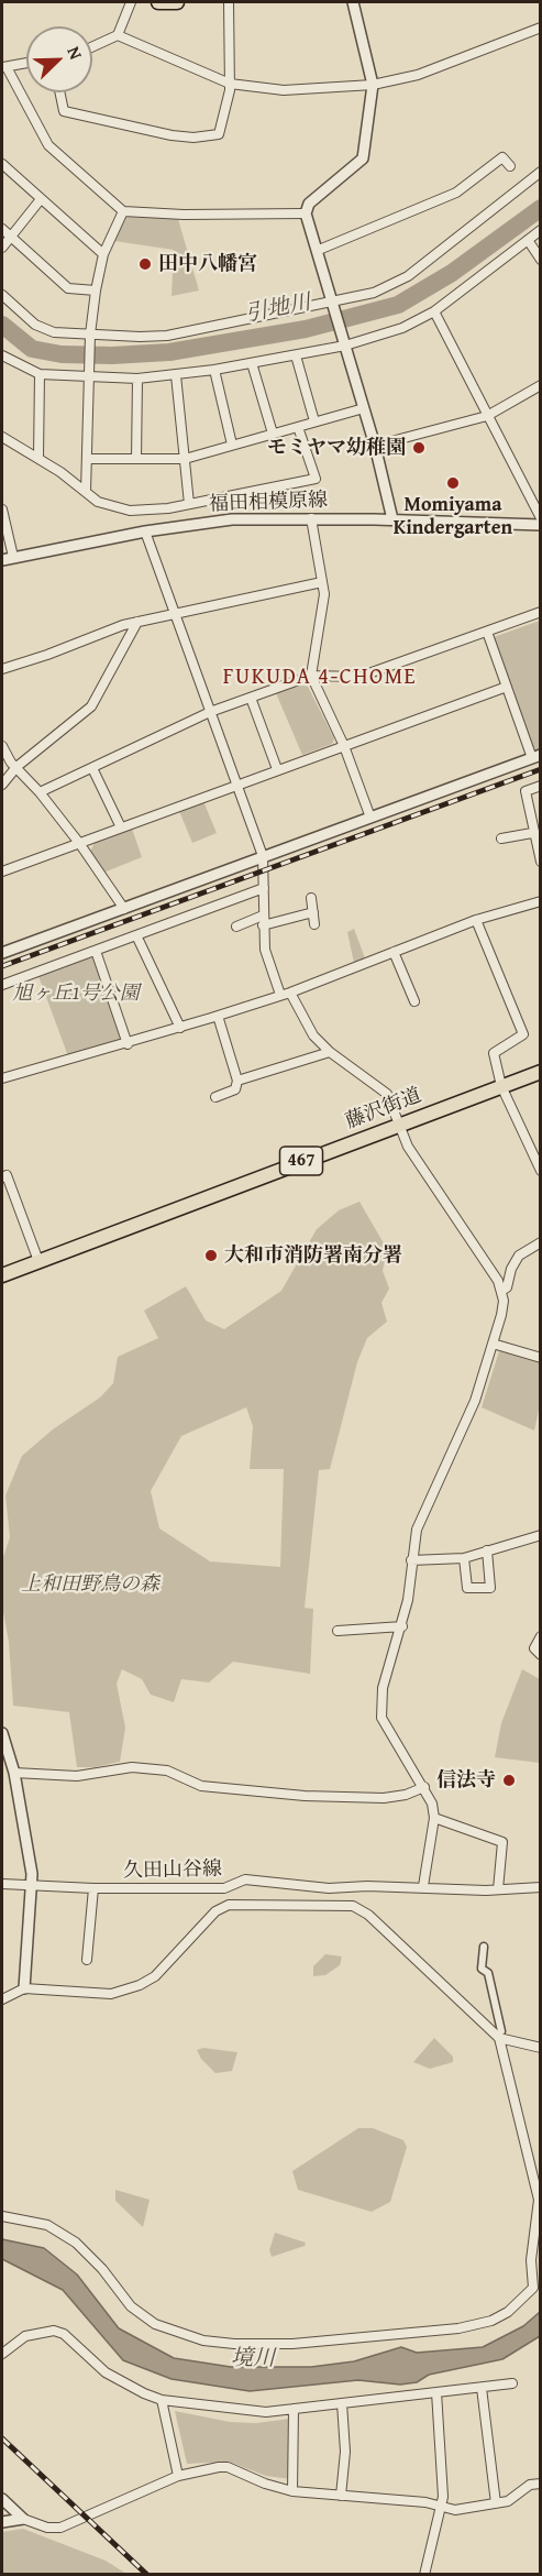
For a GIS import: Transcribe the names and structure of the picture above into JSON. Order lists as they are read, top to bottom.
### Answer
{
  "streets": {
    "main road": ["藤沢街道", "467"],
    "street": ["福田相模原線", "久田山谷線"]
  },
  "crossings": [
    ["藤沢街道", "467"]
  ],
  "districts": ["FUKUDA 4-CHOME"],
  "water": ["引地川", "境川"],
  "parks": ["旭ヶ丘1号公園", "上和田野鳥の森"],
  "places": [
    "田中八幡宮",
    "モミヤマ幼稚園",
    "Momiyama Kindergarten",
    "大和市消防署南分署",
    "信法寺"
  ],
  "north": "top right"
}
